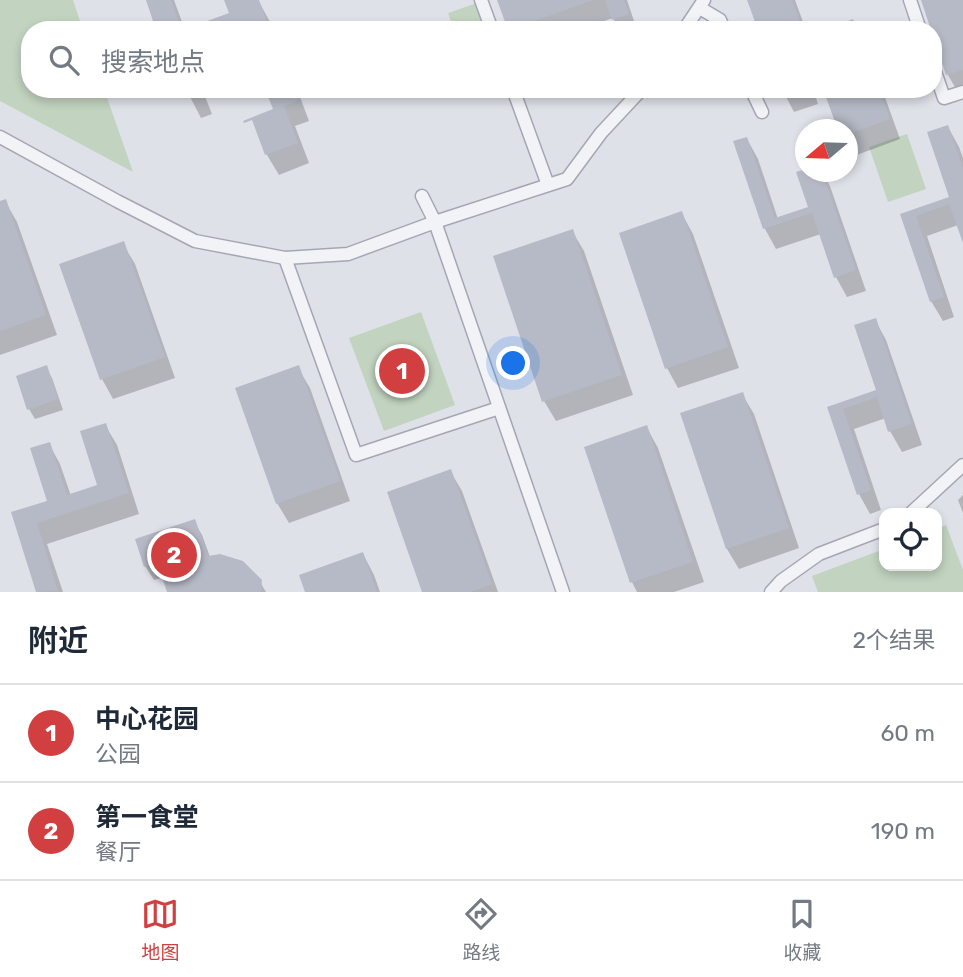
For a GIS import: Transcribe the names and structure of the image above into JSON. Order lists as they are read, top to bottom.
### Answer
{
  "north": "left",
  "page": {
    "search": "搜索地点",
    "pins": ["1", "2"],
    "heading": ["附近", "2个结果"],
    "list": [
      {
        "mark": "1",
        "name": "中心花园",
        "note": "公园",
        "value": "60 m"
      },
      {
        "mark": "2",
        "name": "第一食堂",
        "note": "餐厅",
        "value": "190 m"
      }
    ],
    "nav": ["地图", "路线", "收藏"]
  }
}
